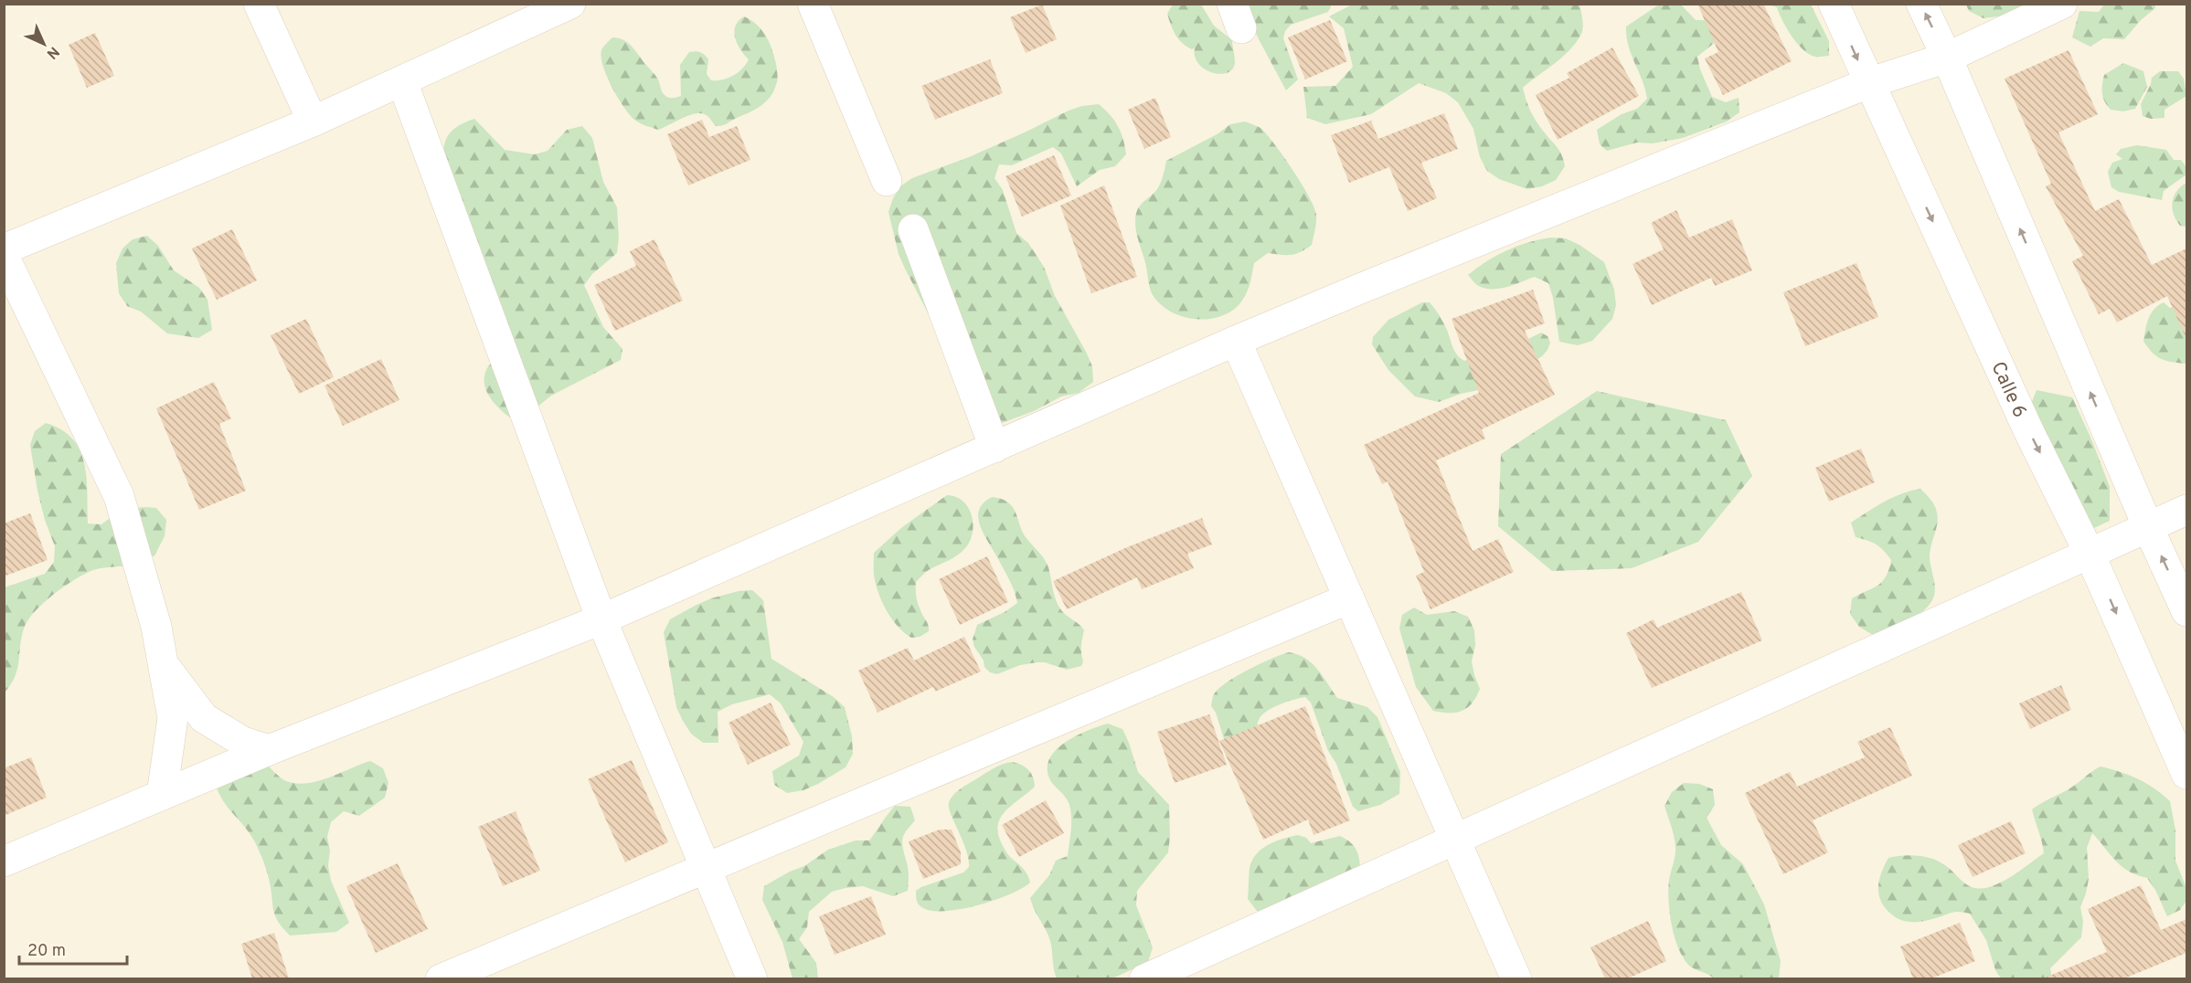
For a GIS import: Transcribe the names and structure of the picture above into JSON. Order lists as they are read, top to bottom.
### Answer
{
  "streets": {
    "street": ["Calle 6"]
  },
  "scale_bar": "20 m",
  "north": "bottom right"
}
